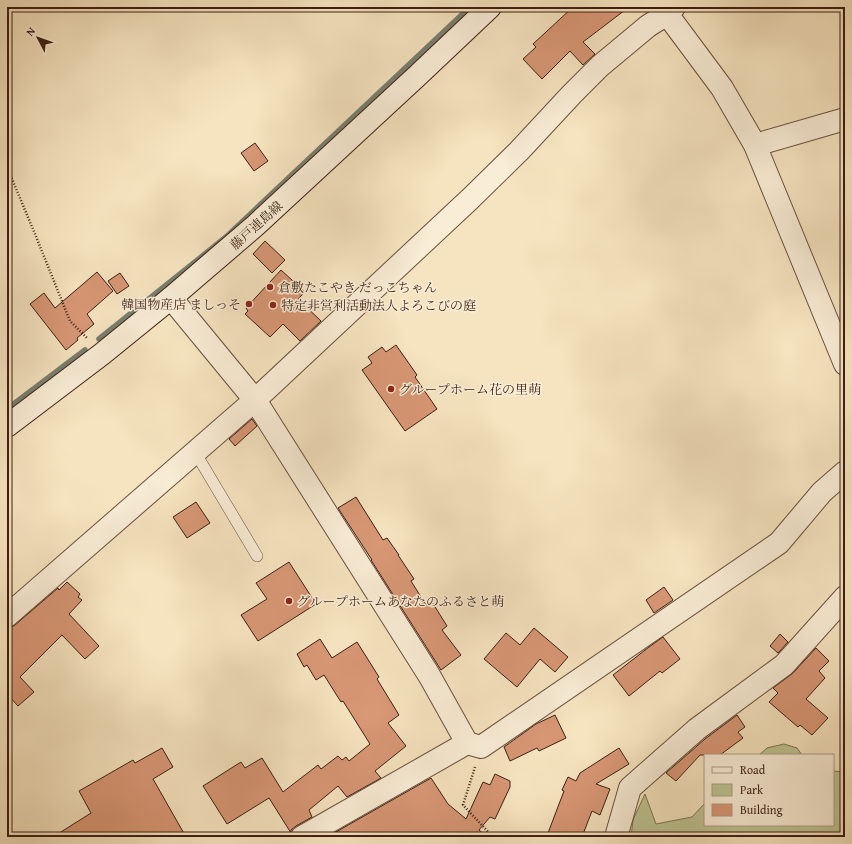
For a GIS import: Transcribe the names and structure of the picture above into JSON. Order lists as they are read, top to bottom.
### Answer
{
  "streets": {
    "street": ["藤戸連島線"]
  },
  "places": [
    "倉敷たこやき だっこちゃん",
    "韓国物産店 ましっそ",
    "特定非営利活動法人よろこびの庭",
    "グループホーム花の里萌",
    "グループホームあなたのふるさと萌"
  ],
  "legend": ["Road", "Park", "Building"],
  "north": "top left"
}
